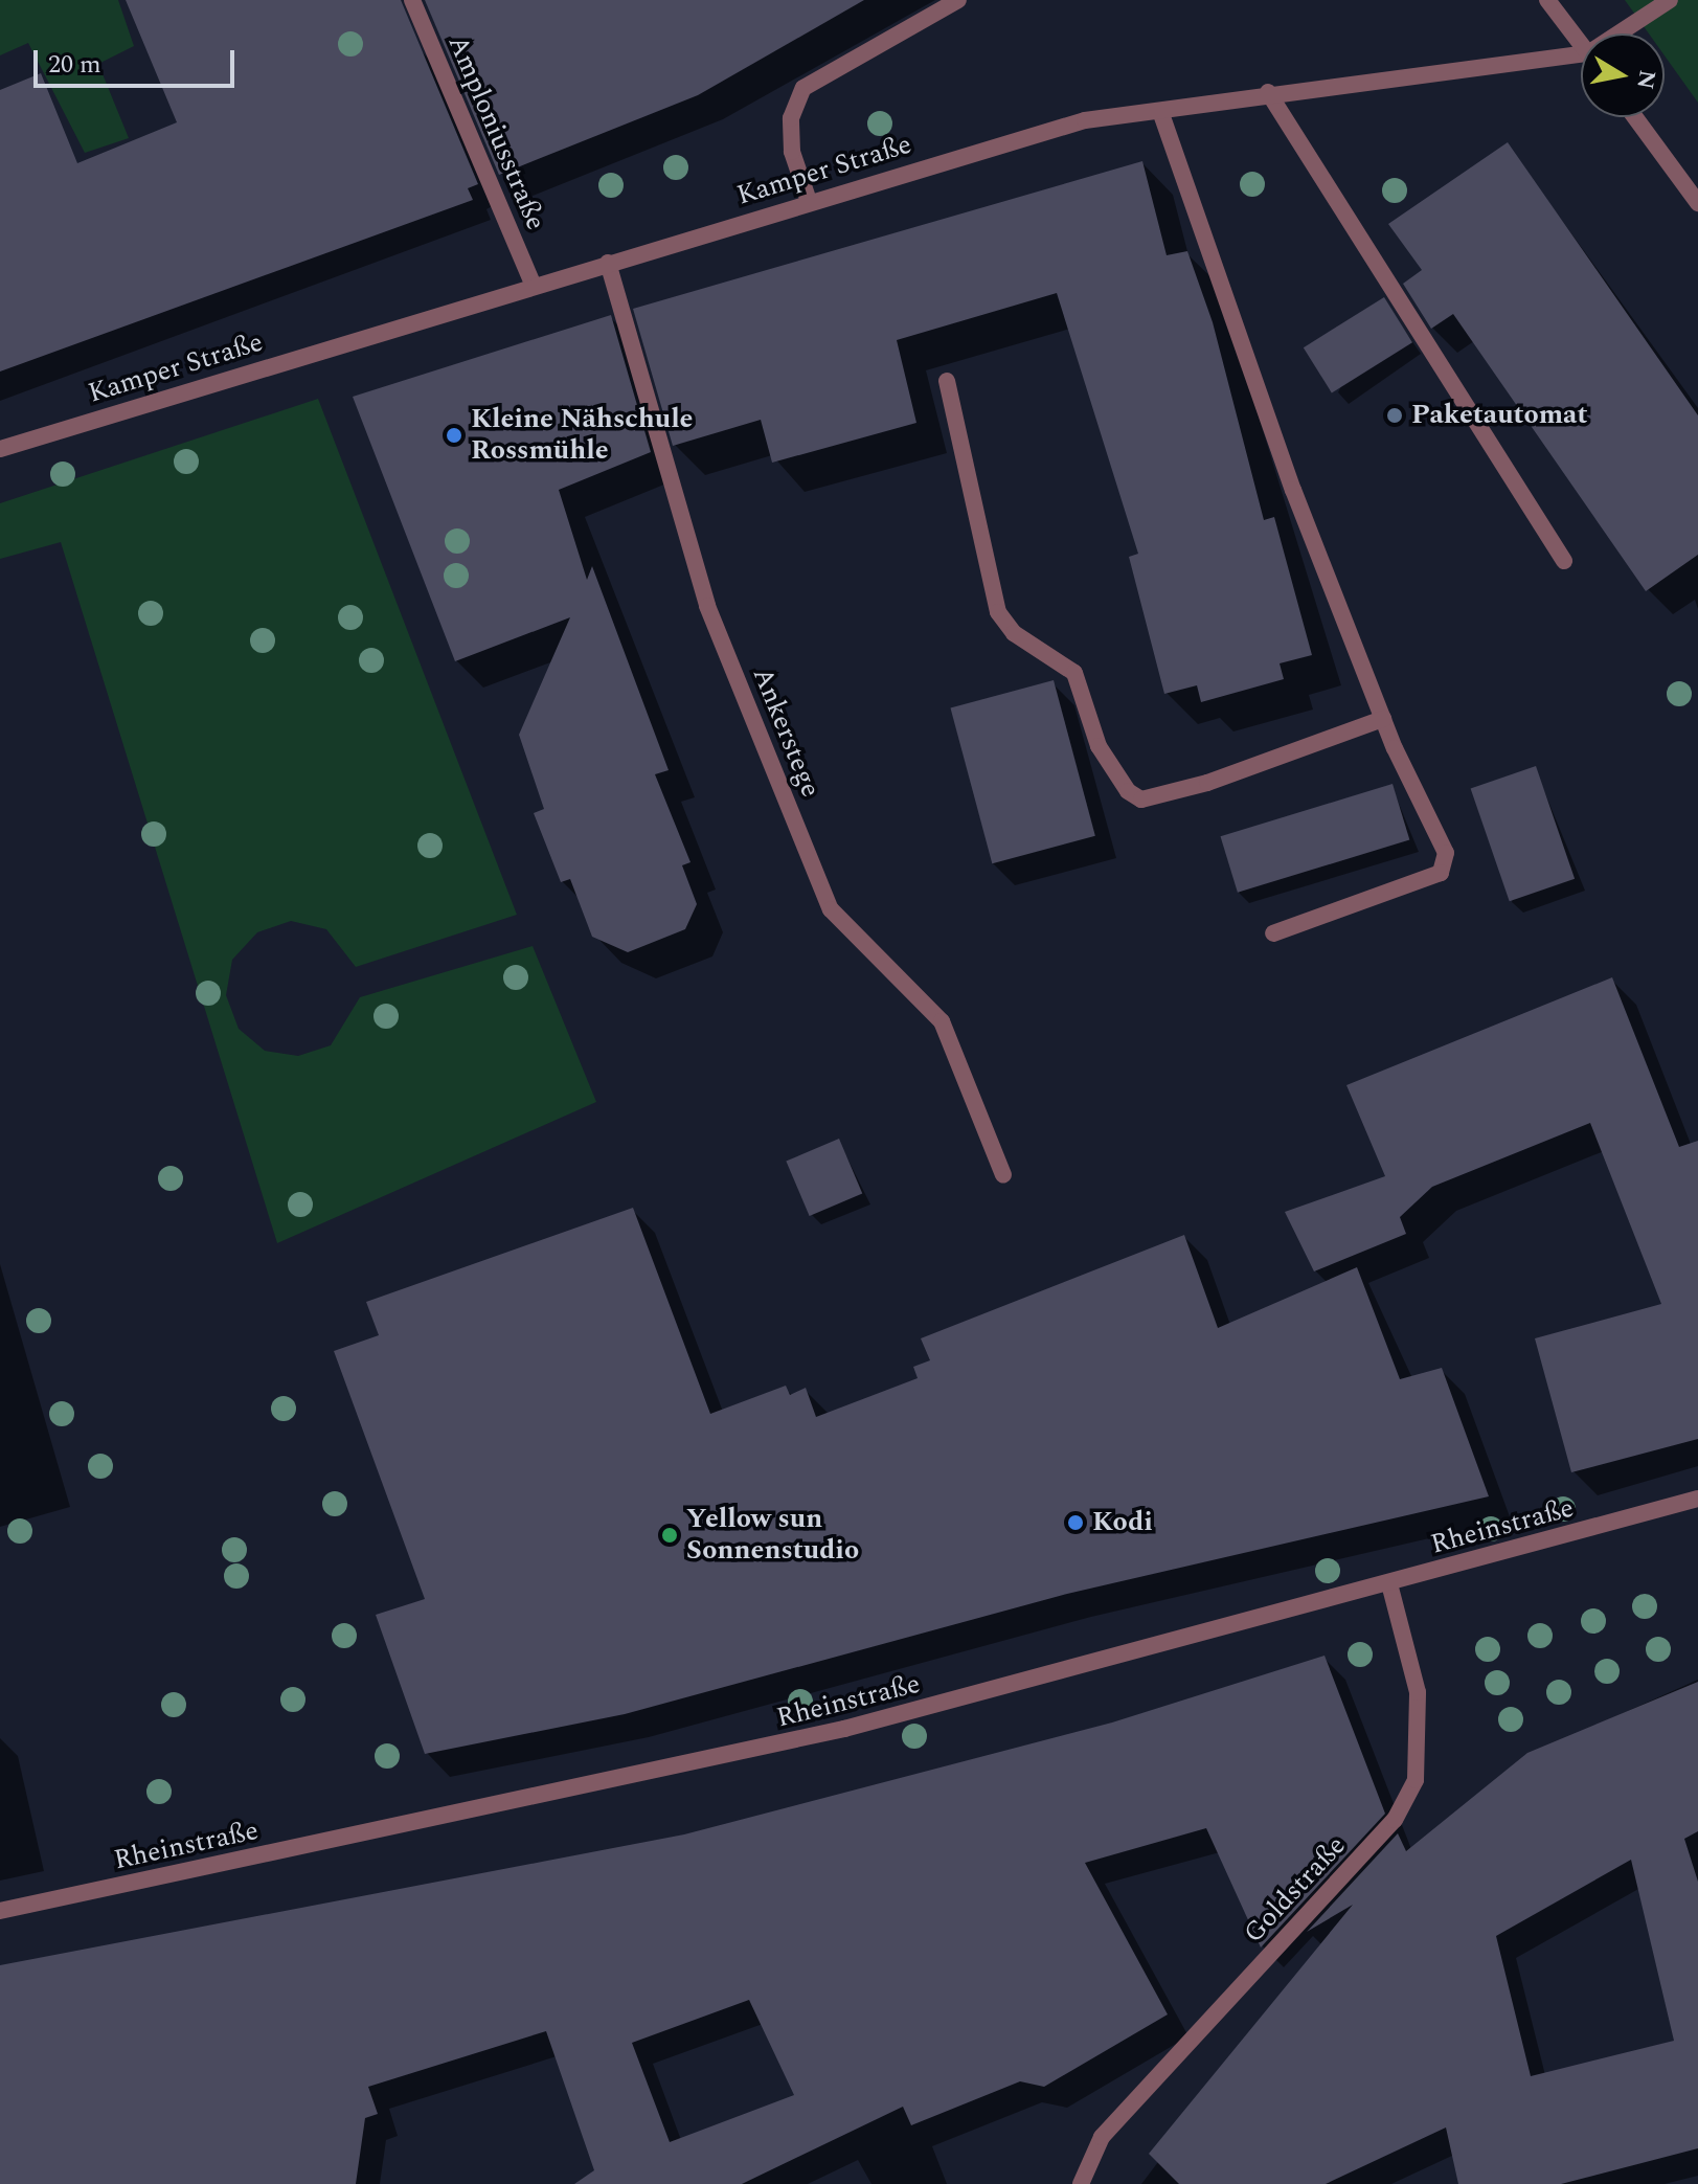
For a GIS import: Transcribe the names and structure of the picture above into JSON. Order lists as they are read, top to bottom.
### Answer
{
  "streets": {
    "street": [
      "Amploniusstraße",
      "Kamper Straße",
      "Ankerstege",
      "Rheinstraße",
      "Goldstraße"
    ]
  },
  "crossings": [
    ["Amploniusstraße", "Kamper Straße"],
    ["Kamper Straße", "Ankerstege"],
    ["Rheinstraße", "Goldstraße"]
  ],
  "places": [
    "Paketautomat",
    "Kleine Nähschule Rossmühle",
    "Kodi",
    "Yellow sun Sonnenstudio"
  ],
  "scale_bar": "20 m",
  "north": "right"
}
